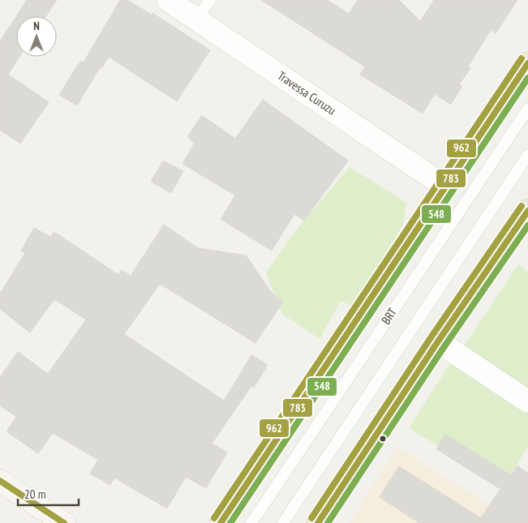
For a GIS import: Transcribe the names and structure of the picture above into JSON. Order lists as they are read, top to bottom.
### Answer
{
  "streets": {
    "street": ["Travessa Curuzu"],
    "lane": ["BRT"]
  },
  "lines": ["transit line 962", "transit line 783", "transit line 548"],
  "scale_bar": "20 m",
  "north": "top"
}
